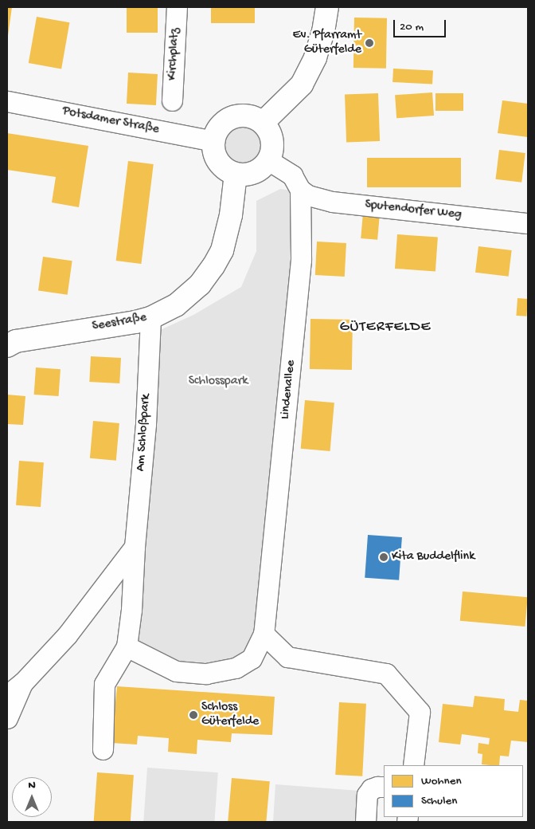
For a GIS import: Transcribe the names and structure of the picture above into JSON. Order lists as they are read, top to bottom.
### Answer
{
  "streets": {
    "main road": ["Seestraße"],
    "street": [
      "Kirchplatz",
      "Potsdamer Straße",
      "Sputendorfer Weg",
      "Lindenallee",
      "Am Schloßpark"
    ]
  },
  "crossings": [
    ["Potsdamer Straße", "Seestraße"],
    ["Sputendorfer Weg", "Lindenallee"],
    ["Seestraße", "Am Schloßpark"],
    ["Lindenallee", "Am Schloßpark"]
  ],
  "districts": ["GÜTERFELDE"],
  "parks": ["Schlosspark"],
  "places": ["Ev. Pfarramt Güterfelde", "Kita Buddelflink", "Schloss Güterfelde"],
  "legend": ["Wohnen", "Schulen"],
  "scale_bar": "20 m",
  "north": "top"
}
